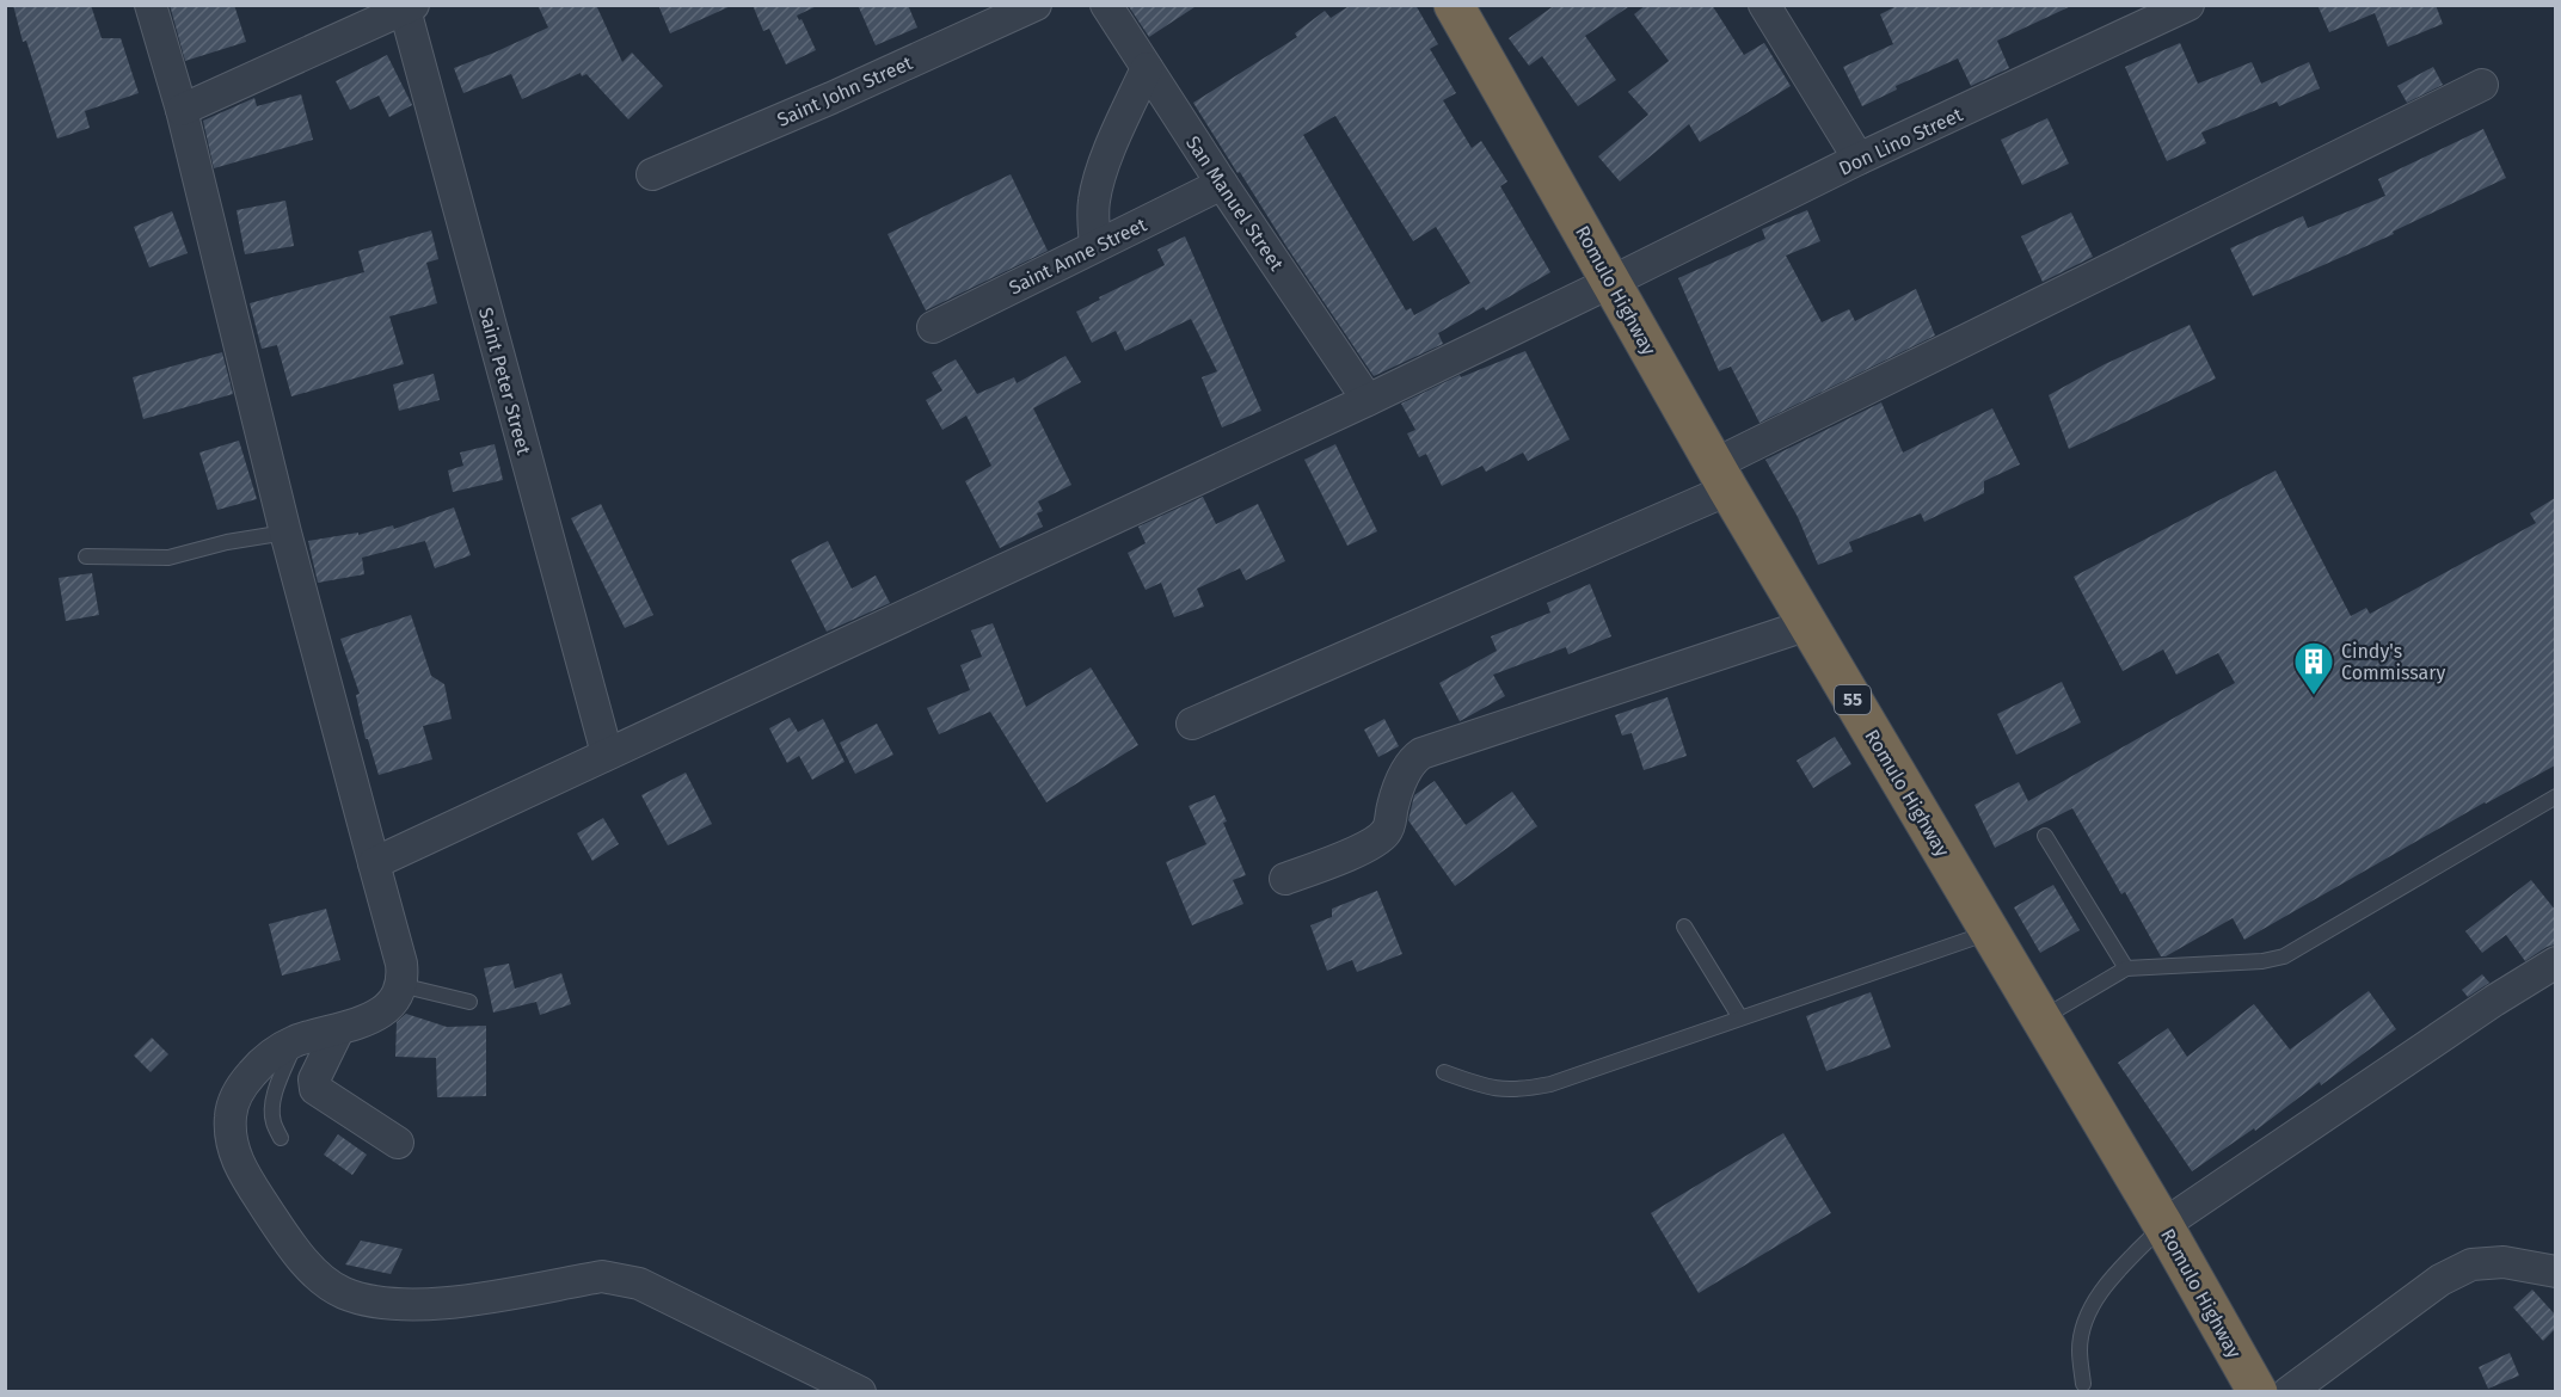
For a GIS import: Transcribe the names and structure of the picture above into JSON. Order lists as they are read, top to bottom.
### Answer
{
  "streets": {
    "highway": ["Romulo Highway", "55"],
    "street": [
      "Saint John Street",
      "Don Lino Street",
      "San Manuel Street",
      "Saint Anne Street",
      "Saint Peter Street"
    ]
  },
  "crossings": [
    ["Don Lino Street", "San Manuel Street"],
    ["Don Lino Street", "Romulo Highway"],
    ["Don Lino Street", "Saint Peter Street"],
    ["San Manuel Street", "Saint Anne Street"]
  ],
  "places": {
    "building": ["Cindy's Commissary"]
  }
}
